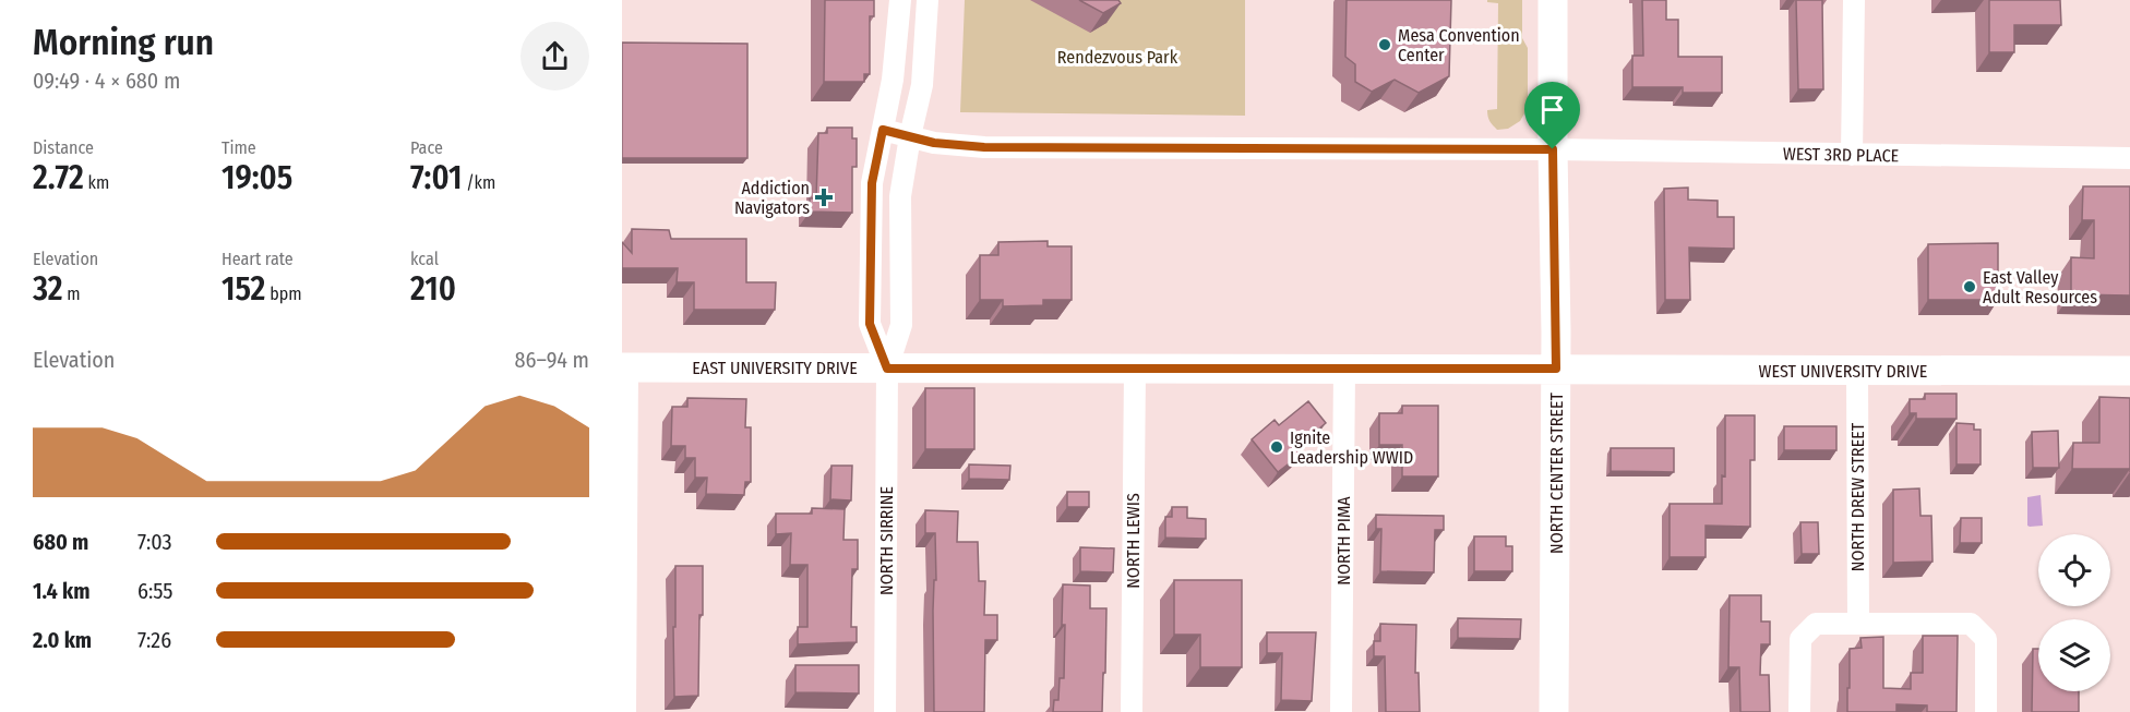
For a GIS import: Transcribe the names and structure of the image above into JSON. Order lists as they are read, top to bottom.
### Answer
{
  "streets": {
    "main road": ["EAST UNIVERSITY DRIVE", "WEST UNIVERSITY DRIVE", "NORTH CENTER STREET"],
    "street": [
      "WEST 3RD PLACE",
      "NORTH DREW STREET",
      "NORTH SIRRINE",
      "NORTH LEWIS",
      "NORTH PIMA"
    ]
  },
  "crossings": [
    ["WEST 3RD PLACE", "NORTH CENTER STREET"],
    ["EAST UNIVERSITY DRIVE", "WEST UNIVERSITY DRIVE"],
    ["EAST UNIVERSITY DRIVE", "NORTH CENTER STREET"],
    ["EAST UNIVERSITY DRIVE", "NORTH SIRRINE"],
    ["EAST UNIVERSITY DRIVE", "NORTH LEWIS"],
    ["EAST UNIVERSITY DRIVE", "NORTH PIMA"],
    ["WEST UNIVERSITY DRIVE", "NORTH CENTER STREET"],
    ["WEST UNIVERSITY DRIVE", "NORTH DREW STREET"]
  ],
  "parks": ["Rendezvous Park"],
  "places": {
    "other": ["Mesa Convention Center", "East Valley Adult Resources", "Ignite Leadership WWID"],
    "health": ["Addiction Navigators"]
  },
  "page": {
    "heading": ["Morning run", "09:49 · 4 × 680 m"],
    "stats": [
      ["Distance", "2.72 km"],
      ["Time", "19:05"],
      ["Pace", "7:01 /km"],
      ["Elevation", "32 m"],
      ["Heart rate", "152 bpm"],
      ["kcal", "210"]
    ],
    "chart": ["Elevation", "86–94 m"],
    "list": [
      {
        "name": "680 m",
        "note": "7:03"
      },
      {
        "name": "1.4 km",
        "note": "6:55"
      },
      {
        "name": "2.0 km",
        "note": "7:26"
      }
    ]
  }
}
